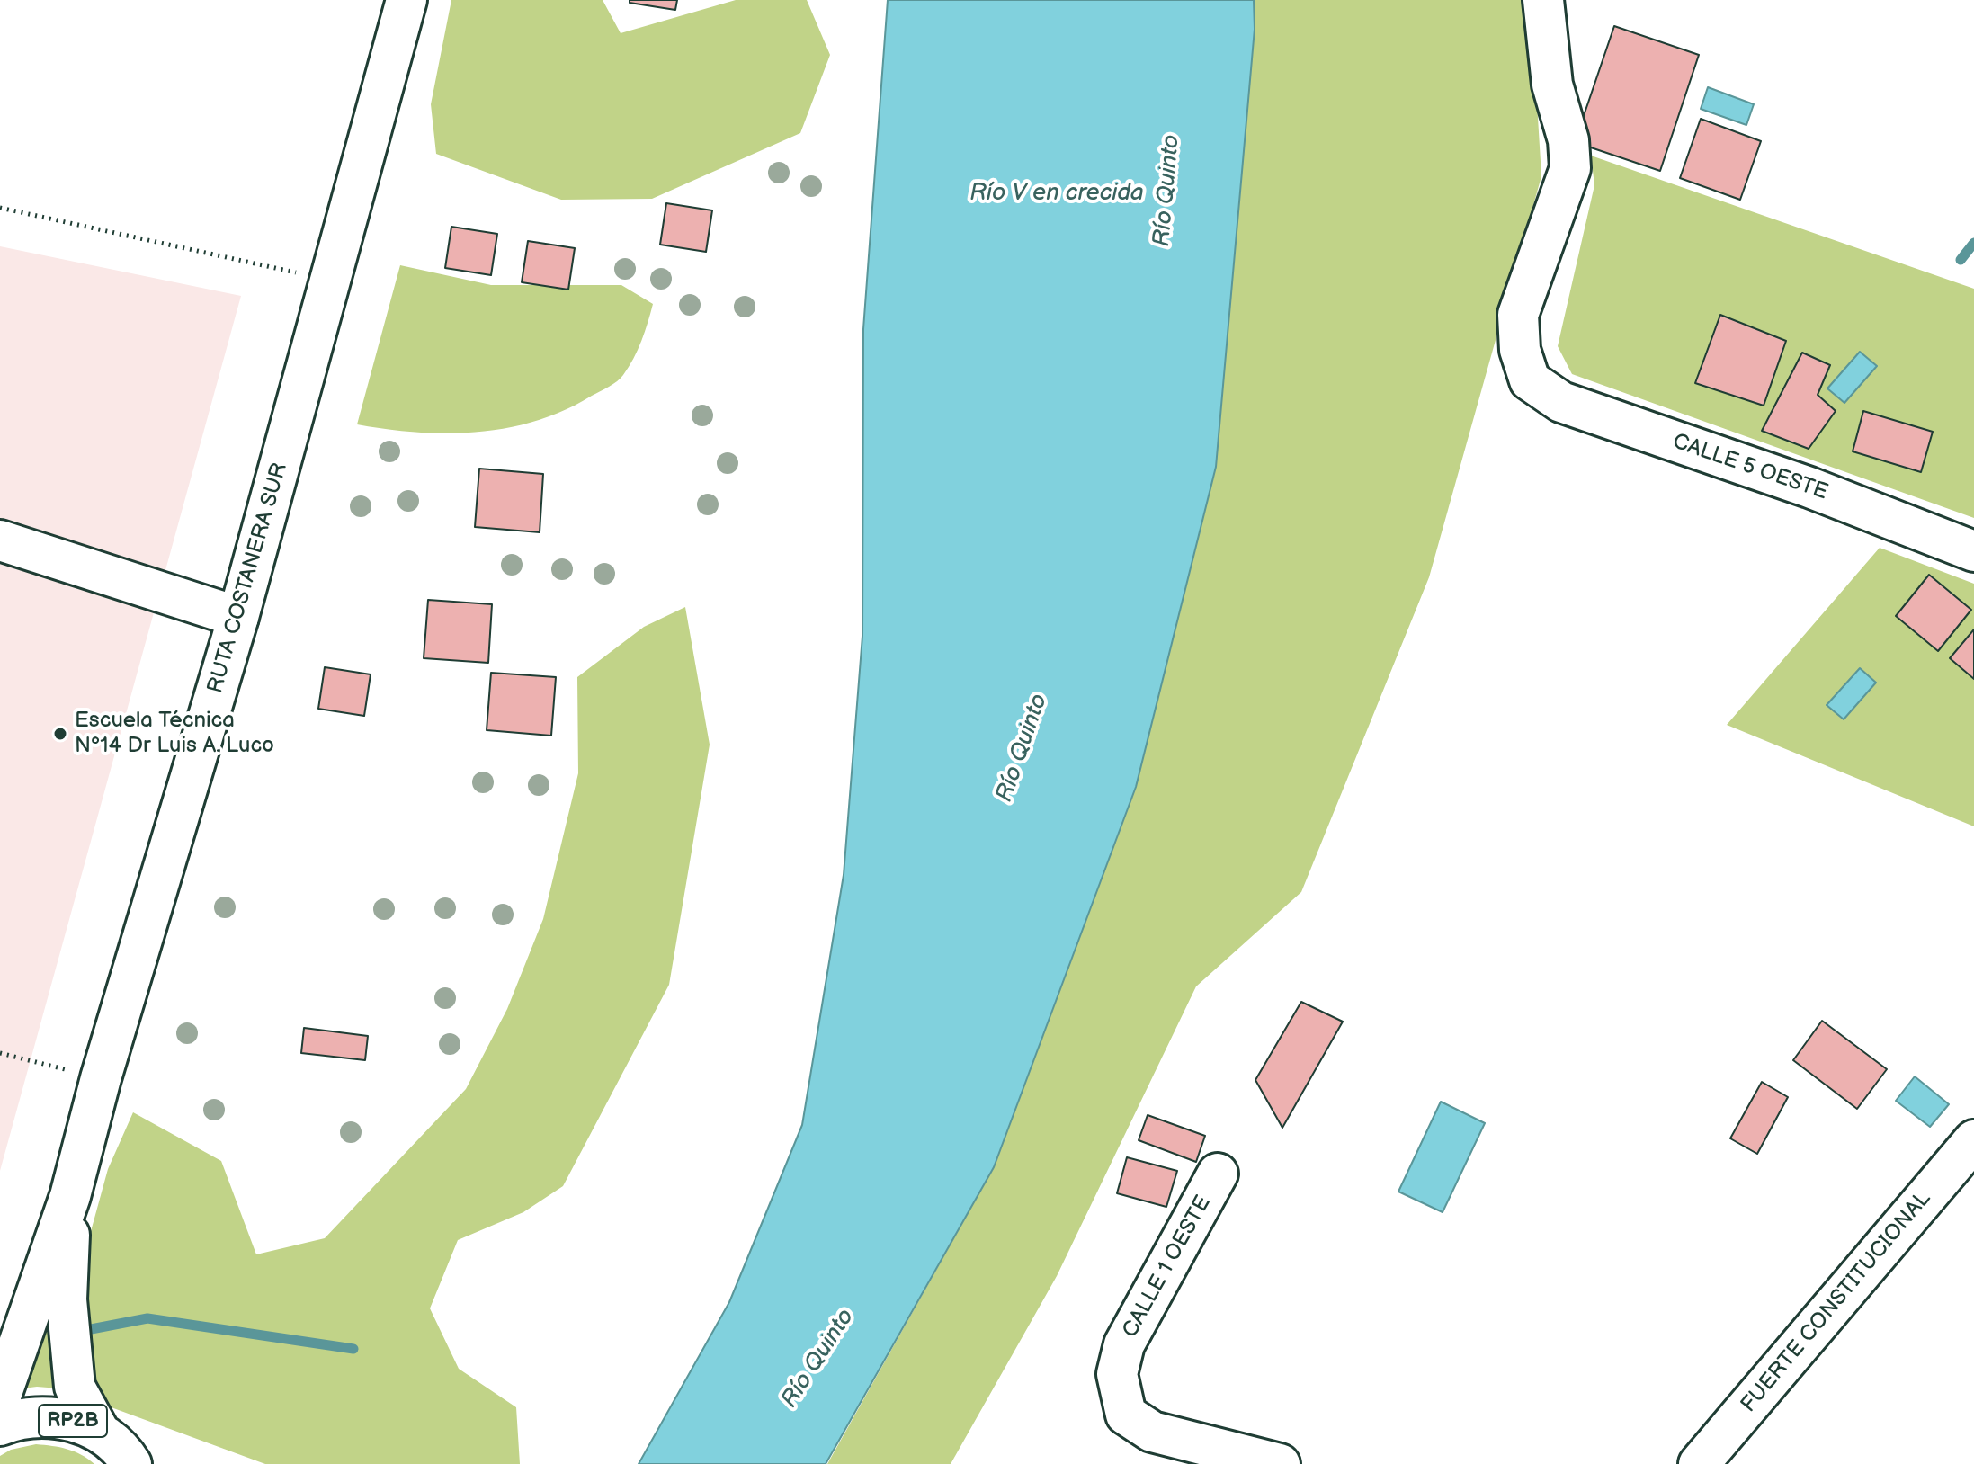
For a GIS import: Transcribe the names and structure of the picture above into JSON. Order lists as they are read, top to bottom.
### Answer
{
  "streets": {
    "main road": [
      "CALLE 5 OESTE",
      "RUTA COSTANERA SUR",
      "CALLE 1 OESTE",
      "FUERTE CONSTITUCIONAL",
      "RP2B"
    ]
  },
  "crossings": [
    ["RUTA COSTANERA SUR", "RP2B"]
  ],
  "water": ["Río Quinto", "Río V en crecida"],
  "places": ["Escuela Técnica Nº14 Dr Luis A. Luco"]
}
